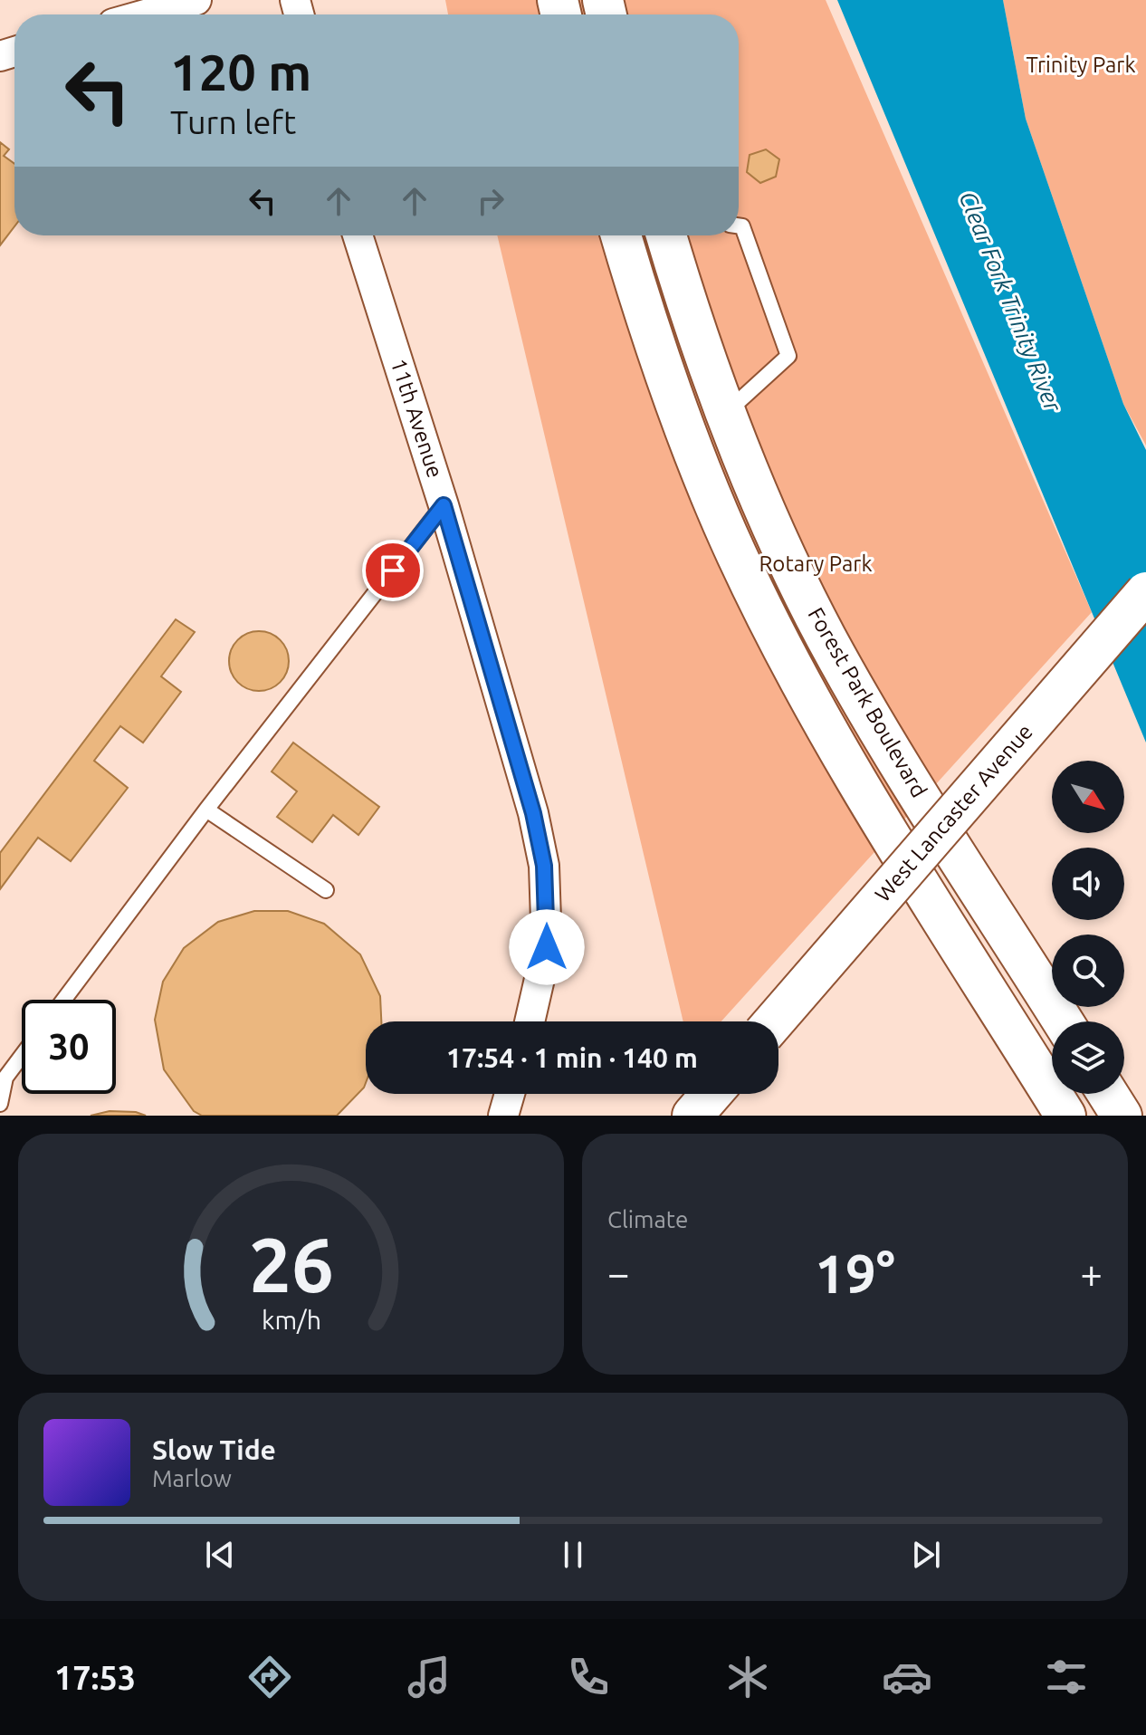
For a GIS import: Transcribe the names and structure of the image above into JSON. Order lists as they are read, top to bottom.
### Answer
{
  "streets": {
    "main road": ["Forest Park Boulevard", "West Lancaster Avenue"],
    "street": ["11th Avenue"]
  },
  "water": ["Clear Fork Trinity River"],
  "parks": ["Trinity Park", "Rotary Park"],
  "north": "bottom right",
  "page": {
    "turn": ["120 m", "Turn left"],
    "limit": "30",
    "trip": "17:54 · 1 min · 140 m",
    "tile": "Climate",
    "heat": ["−", "19°", "+"],
    "song": ["Slow Tide", "Marlow"],
    "tabs": "17:53",
    "gauge": ["26", "km/h"]
  }
}
